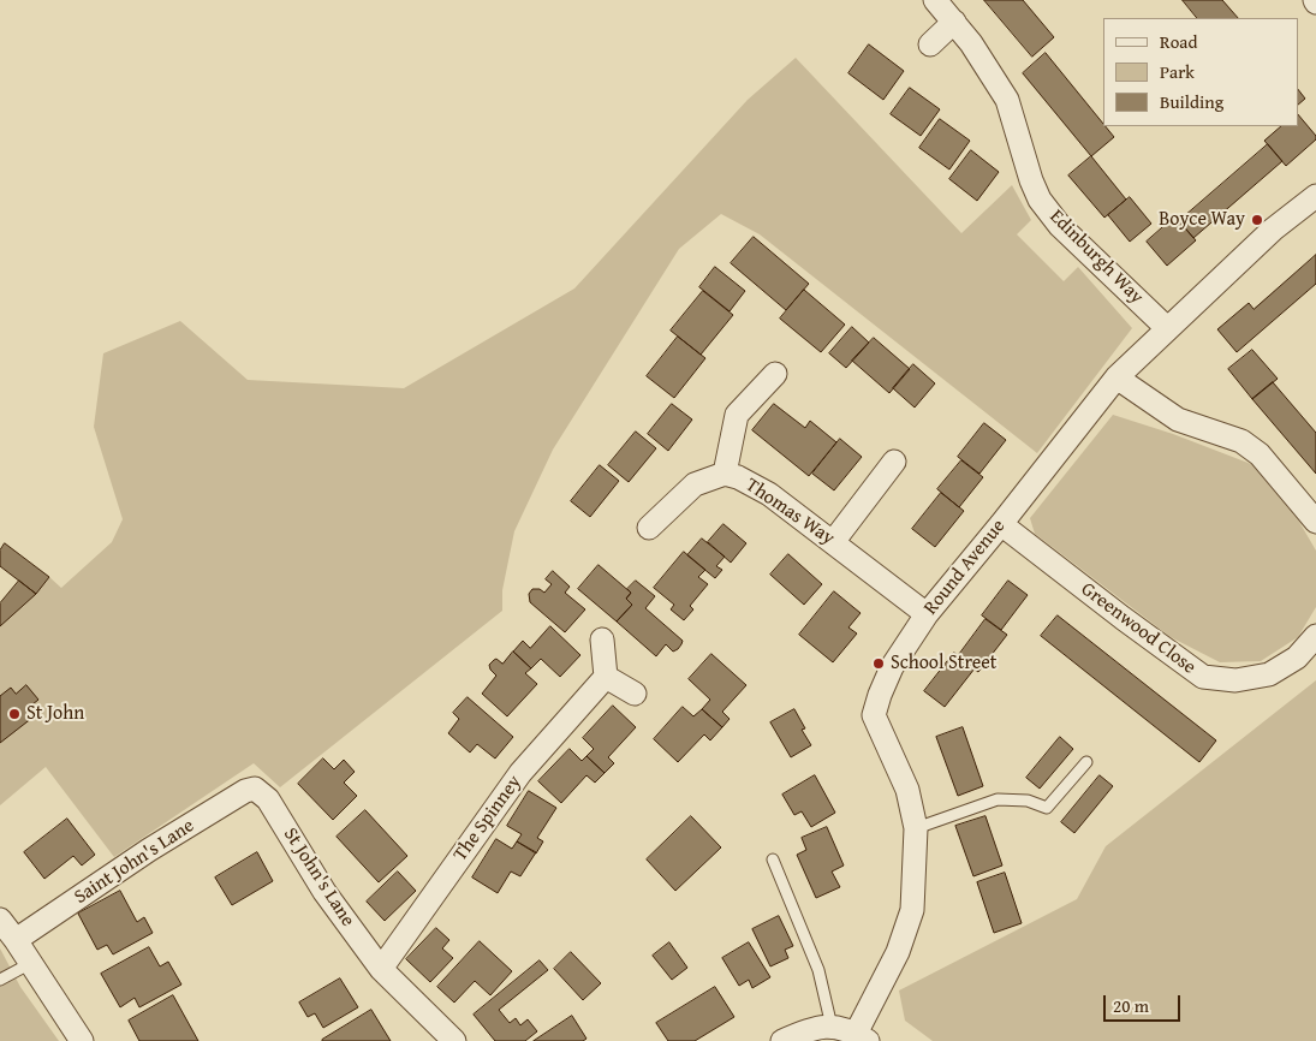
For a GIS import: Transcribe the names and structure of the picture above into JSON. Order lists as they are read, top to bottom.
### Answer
{
  "streets": {
    "street": [
      "Edinburgh Way",
      "Thomas Way",
      "Round Avenue",
      "Greenwood Close",
      "The Spinney",
      "Saint John's Lane",
      "St John's Lane"
    ]
  },
  "crossings": [
    ["Edinburgh Way", "Round Avenue"],
    ["Thomas Way", "Round Avenue"],
    ["Round Avenue", "Greenwood Close"],
    ["The Spinney", "St John's Lane"],
    ["Saint John's Lane", "St John's Lane"]
  ],
  "places": ["Boyce Way", "School Street", "St John"],
  "legend": ["Road", "Park", "Building"],
  "scale_bar": "20 m"
}
